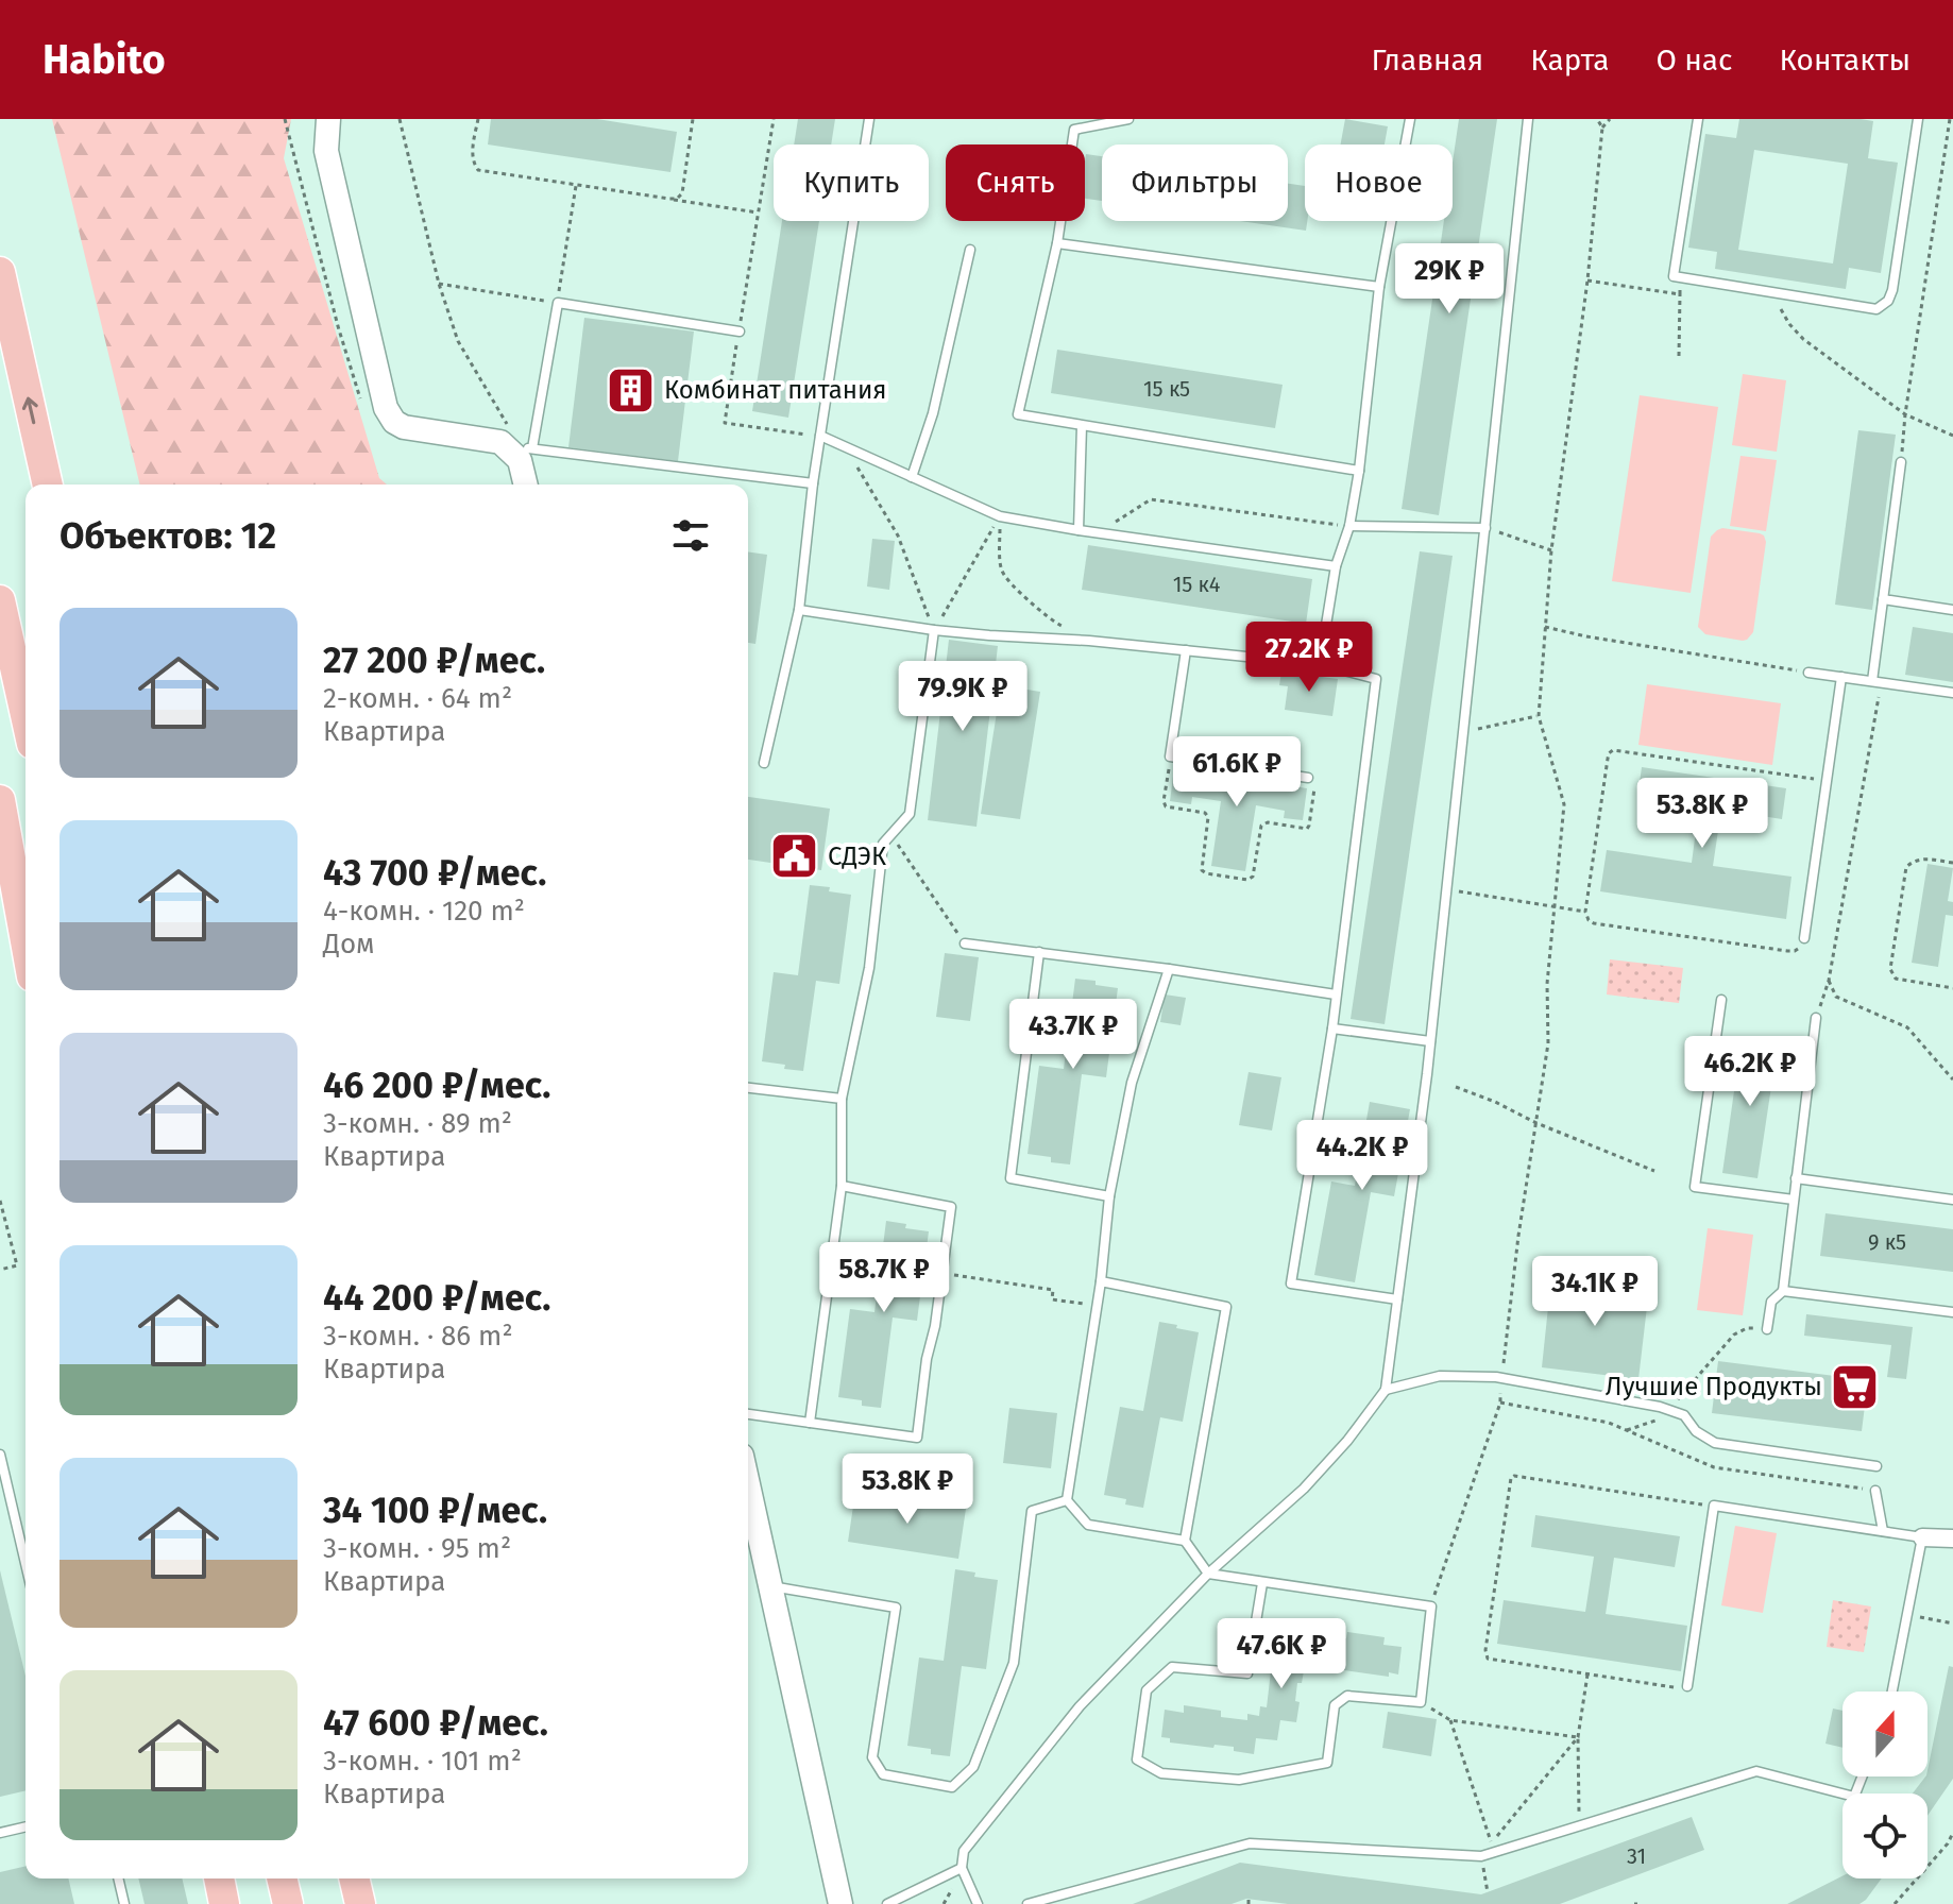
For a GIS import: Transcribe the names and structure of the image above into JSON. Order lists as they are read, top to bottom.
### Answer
{
  "places": {
    "building": ["Комбинат питания"],
    "public building": ["СДЭК"],
    "supermarket": ["Лучшие Продукты"]
  },
  "house_numbers": [
    "15 к5",
    "15 к4",
    "9 к5",
    "31"
  ],
  "north": "top",
  "page": {
    "header": "Habito",
    "nav": [
      "Главная",
      "Карта",
      "О нас",
      "Контакты"
    ],
    "chip": [
      "Купить",
      "Снять",
      "Фильтры",
      "Новое"
    ],
    "price": [
      "29K ₽",
      "27.2K ₽",
      "79.9K ₽",
      "61.6K ₽",
      "53.8K ₽",
      "43.7K ₽",
      "46.2K ₽",
      "44.2K ₽",
      "58.7K ₽",
      "34.1K ₽",
      "53.8K ₽",
      "47.6K ₽"
    ],
    "heading": "Объектов: 12",
    "list": [
      {
        "name": "27 200 ₽/мес.",
        "note": "2-комн. · 64 m² · Квартира"
      },
      {
        "name": "43 700 ₽/мес.",
        "note": "4-комн. · 120 m² · Дом"
      },
      {
        "name": "46 200 ₽/мес.",
        "note": "3-комн. · 89 m² · Квартира"
      },
      {
        "name": "44 200 ₽/мес.",
        "note": "3-комн. · 86 m² · Квартира"
      },
      {
        "name": "34 100 ₽/мес.",
        "note": "3-комн. · 95 m² · Квартира"
      },
      {
        "name": "47 600 ₽/мес.",
        "note": "3-комн. · 101 m² · Квартира"
      }
    ]
  }
}
